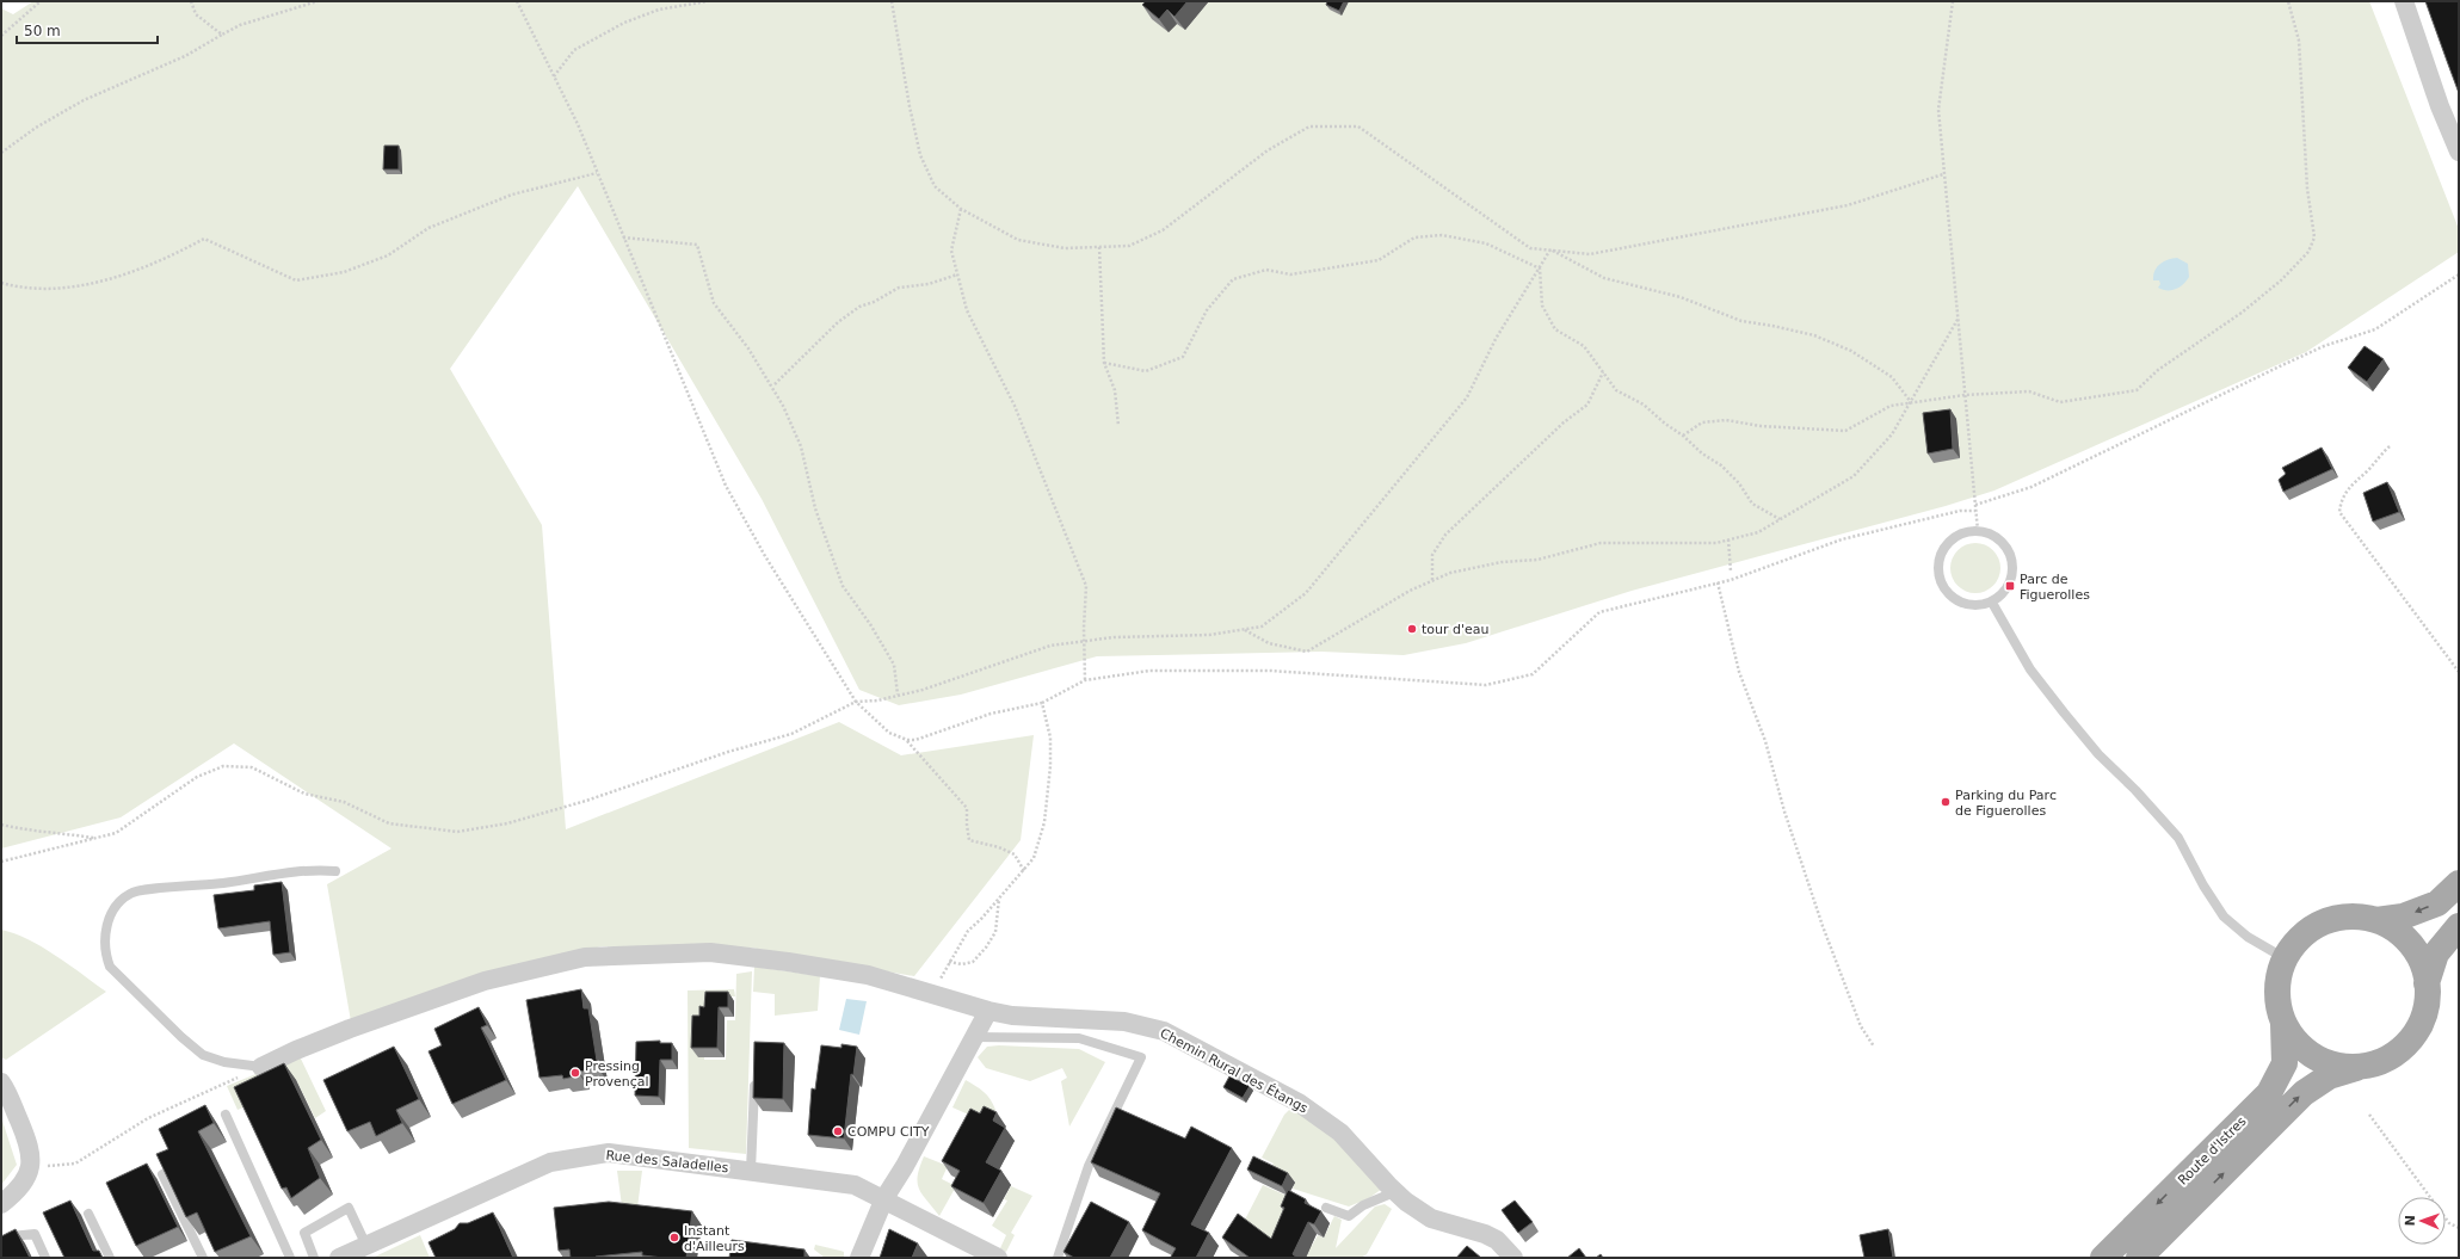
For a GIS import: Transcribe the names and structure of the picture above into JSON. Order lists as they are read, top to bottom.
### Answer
{
  "streets": {
    "main road": ["Route d'Istres"],
    "street": ["Chemin Rural des Étangs", "Rue des Saladelles"]
  },
  "places": {
    "transit": ["Parc de Figuerolles"],
    "other": [
      "tour d'eau",
      "Parking du Parc de Figuerolles",
      "Pressing Provençal",
      "COMPU CITY",
      "Instant d'Ailleurs"
    ]
  },
  "scale_bar": "50 m",
  "north": "left"
}
